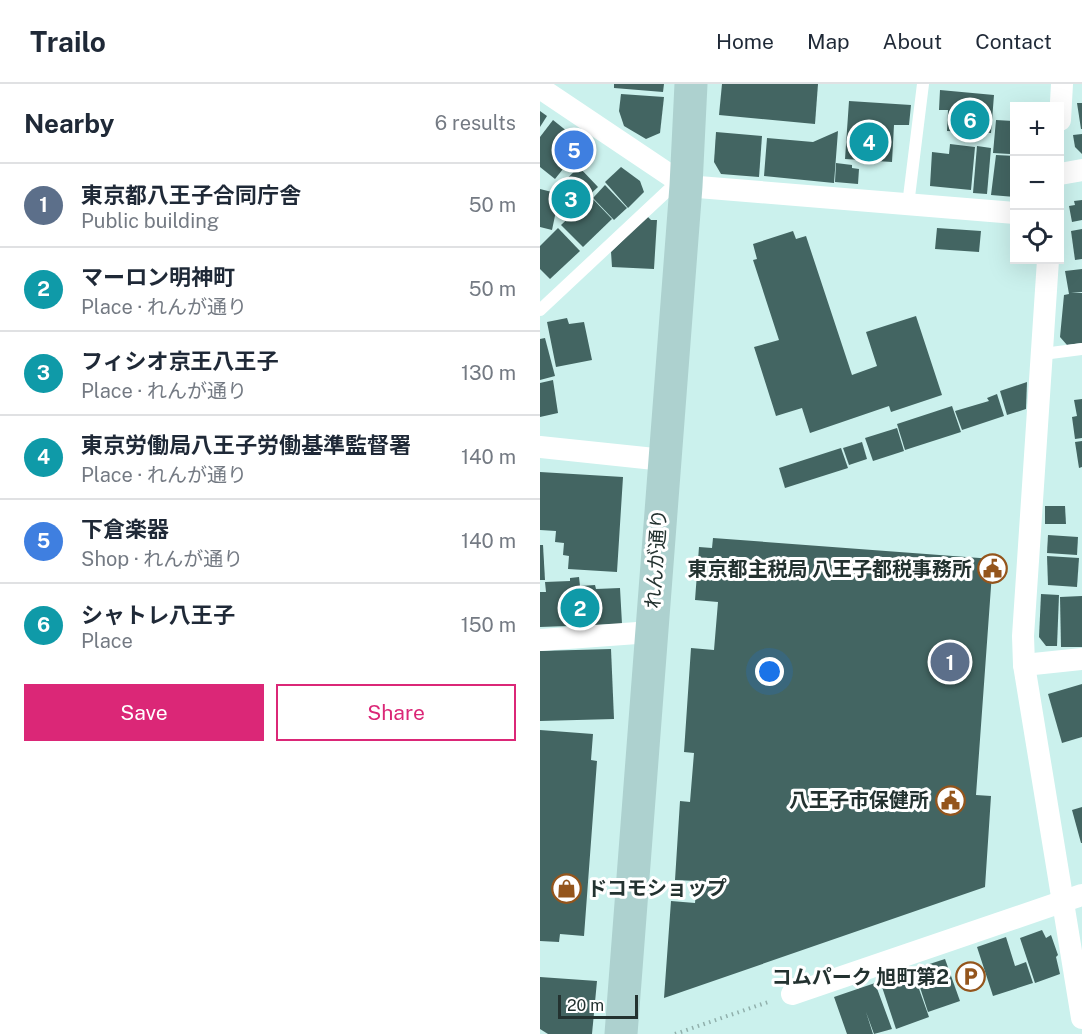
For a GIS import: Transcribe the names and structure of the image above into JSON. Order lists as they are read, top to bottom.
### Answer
{
  "streets": {
    "street": ["れんが通り"]
  },
  "places": {
    "public building": ["東京都主税局 八王子都税事務所", "八王子市保健所"],
    "shop": ["ドコモショップ"],
    "parking": ["コムパーク 旭町第2"]
  },
  "scale_bar": "20 m",
  "page": {
    "header": "Trailo",
    "nav": [
      "Home",
      "Map",
      "About",
      "Contact"
    ],
    "heading": ["Nearby", "6 results"],
    "pins": [
      "6",
      "4",
      "5",
      "3",
      "2",
      "1"
    ],
    "map_buttons": ["+", "−"],
    "list": [
      {
        "mark": "1",
        "name": "東京都八王子合同庁舎",
        "note": "Public building",
        "value": "50 m"
      },
      {
        "mark": "2",
        "name": "マーロン明神町",
        "note": "Place · れんが通り",
        "value": "50 m"
      },
      {
        "mark": "3",
        "name": "フィシオ京王八王子",
        "note": "Place · れんが通り",
        "value": "130 m"
      },
      {
        "mark": "4",
        "name": "東京労働局八王子労働基準監督署",
        "note": "Place · れんが通り",
        "value": "140 m"
      },
      {
        "mark": "5",
        "name": "下倉楽器",
        "note": "Shop · れんが通り",
        "value": "140 m"
      },
      {
        "mark": "6",
        "name": "シャトレ八王子",
        "note": "Place",
        "value": "150 m"
      }
    ],
    "buttons": ["Save", "Share"],
    "scale": "20 m"
  }
}
